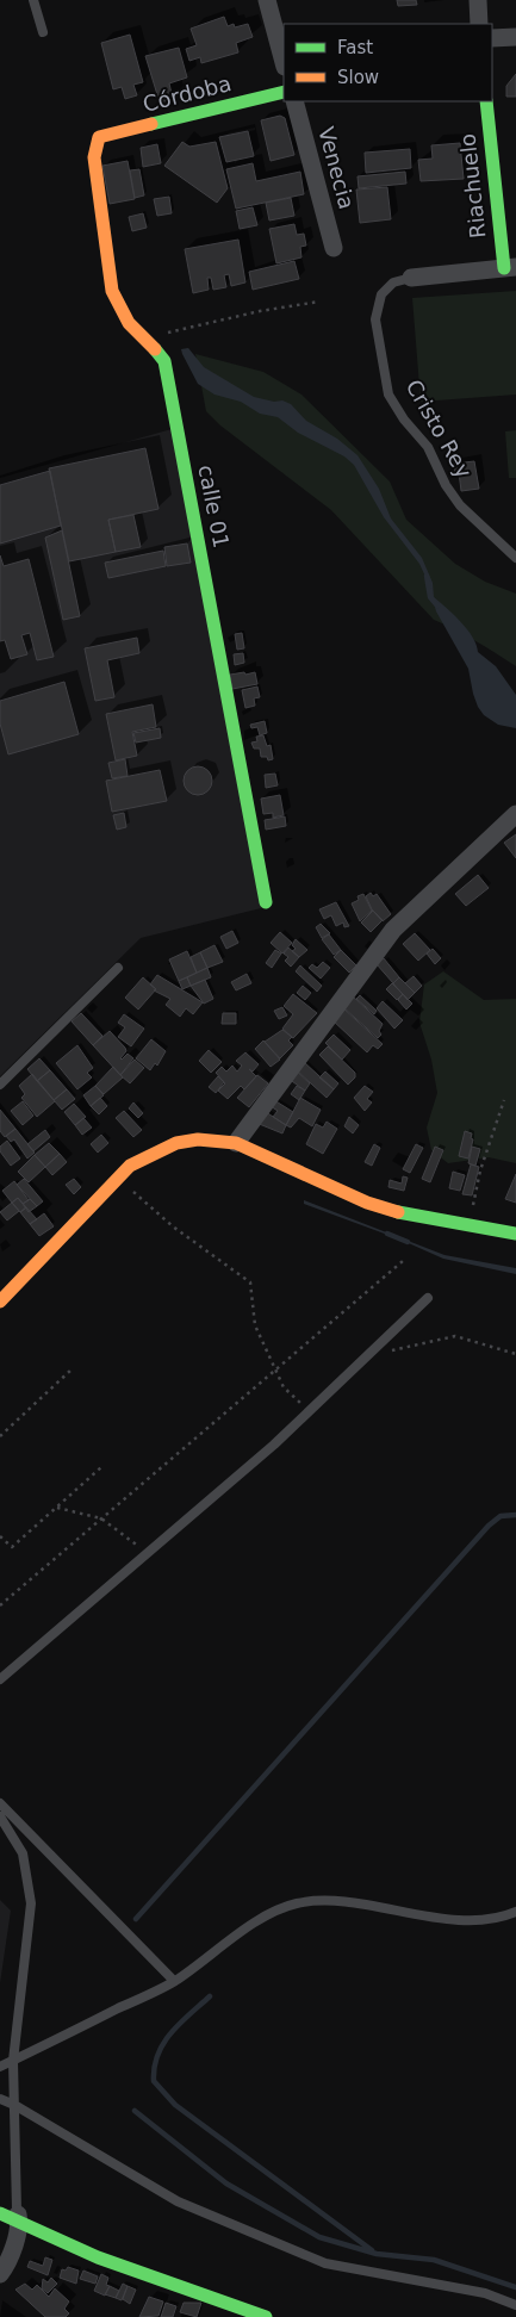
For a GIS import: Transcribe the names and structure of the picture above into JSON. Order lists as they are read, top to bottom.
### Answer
{
  "streets": {
    "street": [
      "Córdoba",
      "Venecia",
      "Riachuelo",
      "Cristo Rey",
      "calle 01"
    ]
  },
  "crossings": [
    ["Córdoba", "calle 01"],
    ["Riachuelo", "Cristo Rey"]
  ],
  "legend": ["Fast", "Slow"]
}
